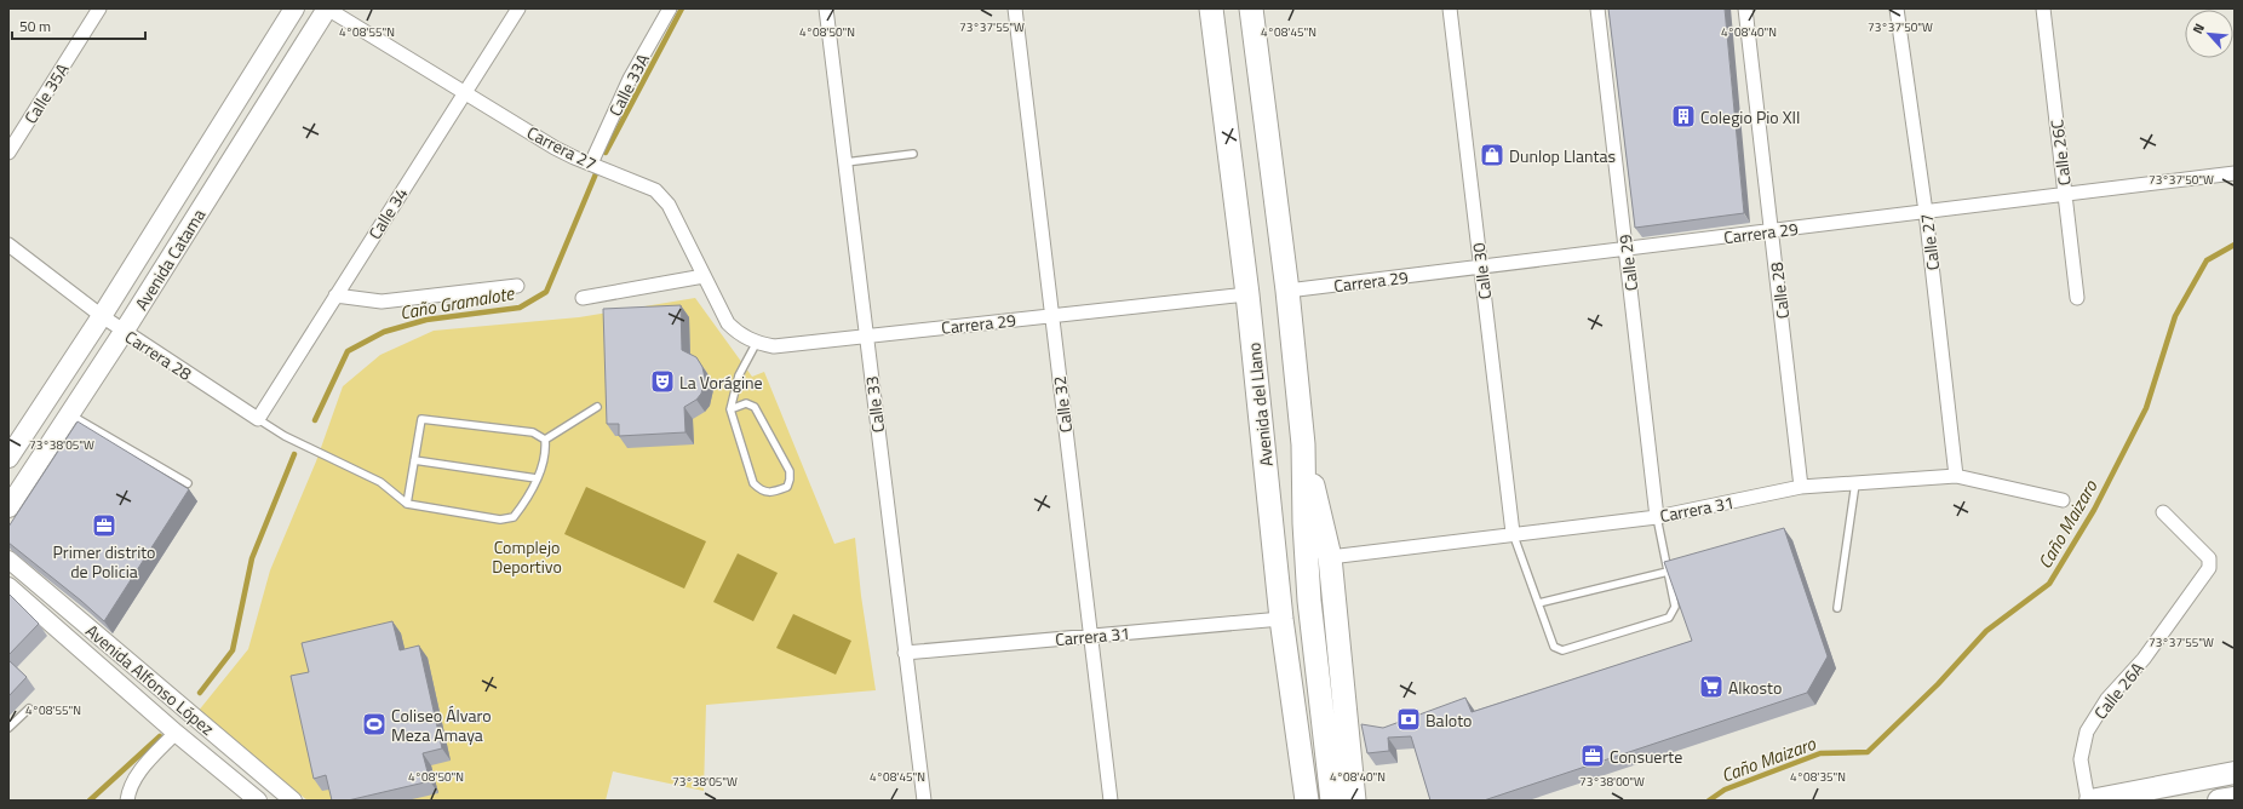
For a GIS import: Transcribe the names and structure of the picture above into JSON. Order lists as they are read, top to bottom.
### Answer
{
  "streets": {
    "highway": ["Avenida del Llano"],
    "main road": ["Avenida Catama"],
    "street": [
      "Calle 33A",
      "Calle 35A",
      "Carrera 27",
      "Calle 26C",
      "Calle 34",
      "Carrera 29",
      "Calle 27",
      "Calle 29",
      "Calle 30",
      "Calle 28",
      "Carrera 28",
      "Calle 33",
      "Calle 32",
      "Carrera 31",
      "Avenida Alfonso López",
      "Calle 26A"
    ]
  },
  "crossings": [
    ["Calle 33A", "Carrera 27"],
    ["Carrera 27", "Calle 34"],
    ["Carrera 27", "Carrera 29"],
    ["Carrera 27", "Avenida Catama"],
    ["Calle 26C", "Carrera 29"],
    ["Calle 34", "Carrera 28"],
    ["Carrera 29", "Calle 27"],
    ["Carrera 29", "Calle 29"],
    ["Carrera 29", "Calle 30"],
    ["Carrera 29", "Calle 28"],
    ["Carrera 29", "Calle 33"],
    ["Carrera 29", "Calle 32"],
    ["Carrera 29", "Avenida del Llano"],
    ["Calle 27", "Carrera 31"],
    ["Avenida Catama", "Carrera 28"],
    ["Calle 29", "Carrera 31"],
    ["Calle 30", "Carrera 31"],
    ["Calle 28", "Carrera 31"],
    ["Calle 33", "Carrera 31"],
    ["Calle 32", "Carrera 31"],
    ["Avenida del Llano", "Carrera 31"]
  ],
  "water": ["Caño Gramalote", "Caño Maizaro"],
  "parks": ["Complejo Deportivo"],
  "places": {
    "building": ["Colegio Pio XII"],
    "shop": ["Dunlop Llantas"],
    "theatre": ["La Vorágine"],
    "office": ["Primer distrito de Policia", "Consuerte"],
    "supermarket": ["Alkosto"],
    "bank": ["Baloto"],
    "sports": ["Coliseo Álvaro Meza Amaya"]
  },
  "scale_bar": "50 m",
  "north": "top left",
  "coordinates": [
    "73°37'55\"W",
    "73°37'50\"W",
    "4°08'55\"N",
    "4°08'50\"N",
    "4°08'45\"N",
    "4°08'40\"N",
    "73°38'05\"W",
    "4°08'35\"N",
    "73°38'00\"W"
  ]
}
